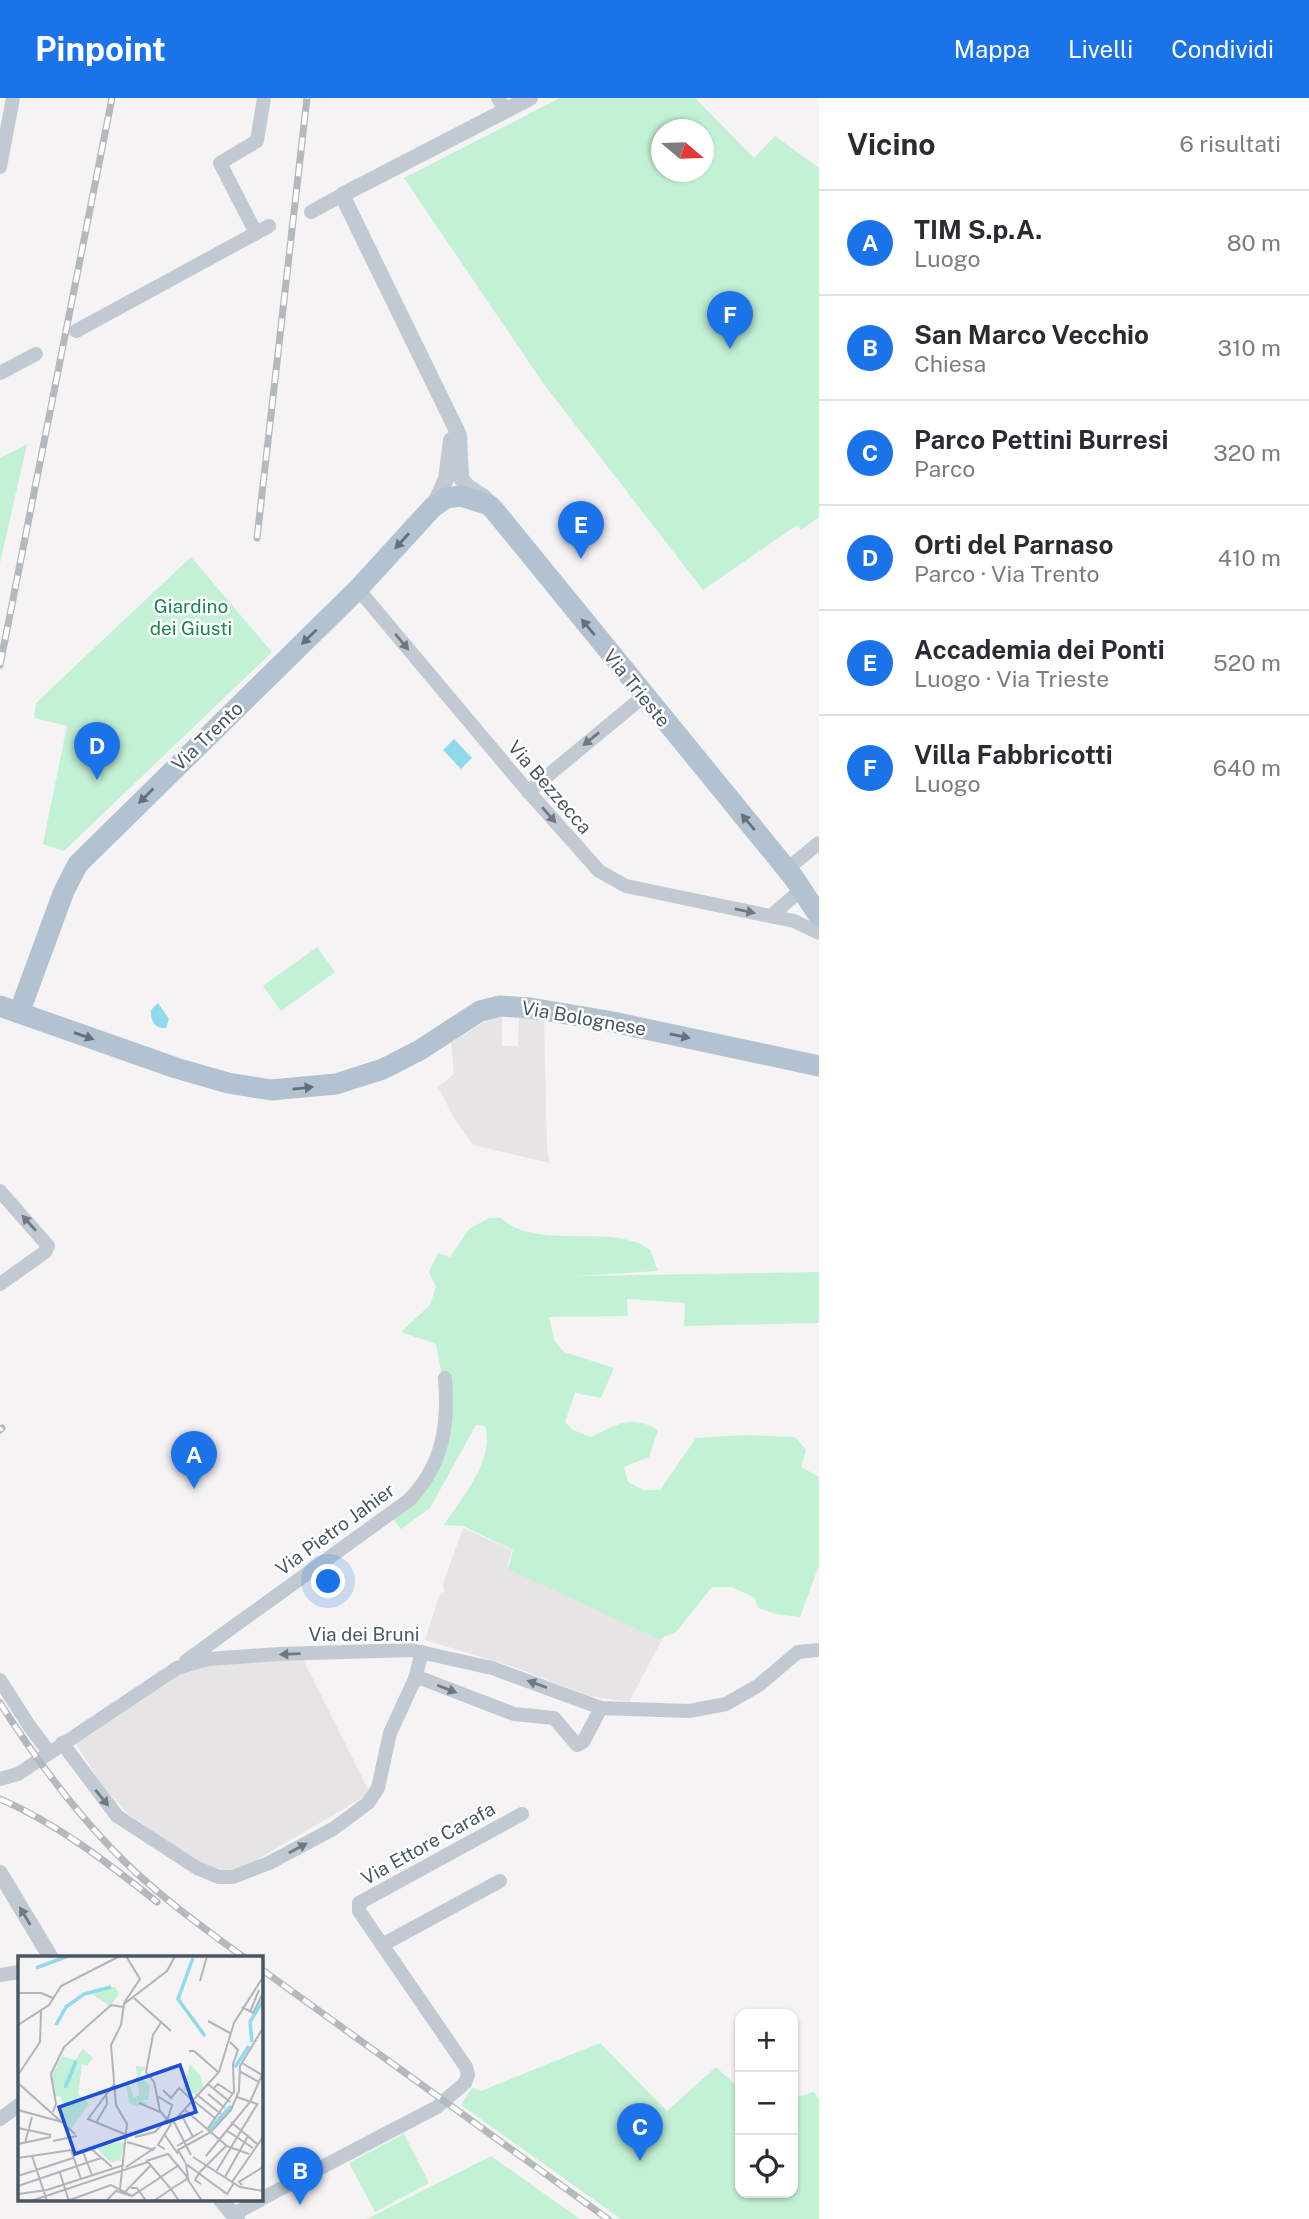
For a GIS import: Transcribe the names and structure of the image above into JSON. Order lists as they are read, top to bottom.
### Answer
{
  "streets": {
    "main road": ["Via Trieste", "Via Trento", "Via Bolognese"],
    "street": [
      "Via Bezzecca",
      "Via Pietro Jahier",
      "Via dei Bruni",
      "Via Ettore Carafa"
    ]
  },
  "crossings": [
    ["Via Trento", "Via Bezzecca"],
    ["Via Trento", "Via Bolognese"],
    ["Via Pietro Jahier", "Via dei Bruni"]
  ],
  "one_way": [
    "Via Trieste",
    "Via Trento",
    "Via Bezzecca",
    "Via Bolognese",
    "Via dei Bruni"
  ],
  "parks": ["Giardino dei Giusti"],
  "north": "right",
  "page": {
    "header": "Pinpoint",
    "nav": ["Mappa", "Livelli", "Condividi"],
    "heading": ["Vicino", "6 risultati"],
    "list": [
      {
        "mark": "A",
        "name": "TIM S.p.A.",
        "note": "Luogo",
        "value": "80 m"
      },
      {
        "mark": "B",
        "name": "San Marco Vecchio",
        "note": "Chiesa",
        "value": "310 m"
      },
      {
        "mark": "C",
        "name": "Parco Pettini Burresi",
        "note": "Parco",
        "value": "320 m"
      },
      {
        "mark": "D",
        "name": "Orti del Parnaso",
        "note": "Parco · Via Trento",
        "value": "410 m"
      },
      {
        "mark": "E",
        "name": "Accademia dei Ponti",
        "note": "Luogo · Via Trieste",
        "value": "520 m"
      },
      {
        "mark": "F",
        "name": "Villa Fabbricotti",
        "note": "Luogo",
        "value": "640 m"
      }
    ],
    "pins": [
      "F",
      "E",
      "D",
      "A",
      "C",
      "B"
    ],
    "map_buttons": ["+", "−"]
  }
}
